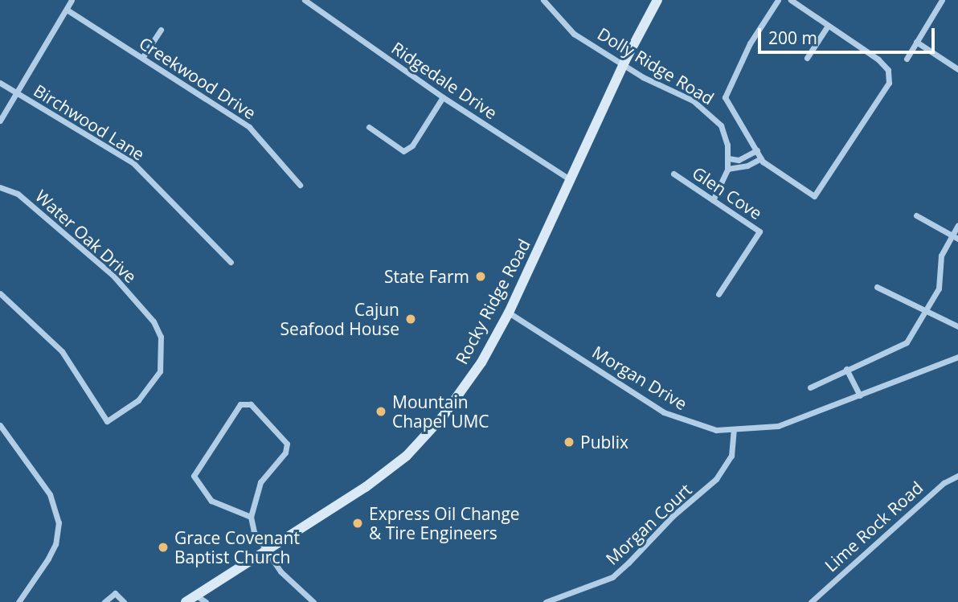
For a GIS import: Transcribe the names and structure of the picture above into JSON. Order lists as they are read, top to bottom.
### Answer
{
  "streets": {
    "main road": ["Rocky Ridge Road"],
    "street": [
      "Dolly Ridge Road",
      "Creekwood Drive",
      "Ridgedale Drive",
      "Birchwood Lane",
      "Glen Cove",
      "Water Oak Drive",
      "Morgan Drive",
      "Morgan Court",
      "Lime Rock Road"
    ]
  },
  "crossings": [
    ["Dolly Ridge Road", "Glen Cove"],
    ["Dolly Ridge Road", "Rocky Ridge Road"],
    ["Ridgedale Drive", "Rocky Ridge Road"],
    ["Rocky Ridge Road", "Morgan Drive"],
    ["Morgan Drive", "Morgan Court"]
  ],
  "places": [
    "State Farm",
    "Cajun Seafood House",
    "Mountain Chapel UMC",
    "Publix",
    "Express Oil Change & Tire Engineers",
    "Grace Covenant Baptist Church"
  ],
  "scale_bar": "200 m"
}
